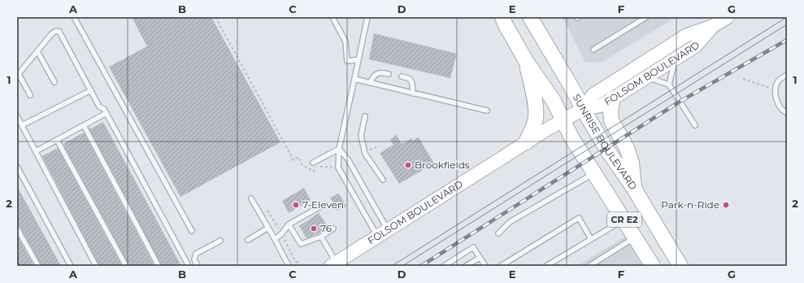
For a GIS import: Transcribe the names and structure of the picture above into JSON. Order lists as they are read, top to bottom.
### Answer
{
  "streets": {
    "main road": ["FOLSOM BOULEVARD", "SUNRISE BOULEVARD", "CR E2"]
  },
  "crossings": [
    ["FOLSOM BOULEVARD", "SUNRISE BOULEVARD"],
    ["FOLSOM BOULEVARD", "CR E2"]
  ],
  "places": [
    "Brookfields",
    "7-Eleven",
    "Park-n-Ride",
    "76"
  ],
  "grid": {
    "columns": [
      "A",
      "B",
      "C",
      "D",
      "E",
      "F",
      "G"
    ],
    "rows": ["1", "2"]
  }
}
